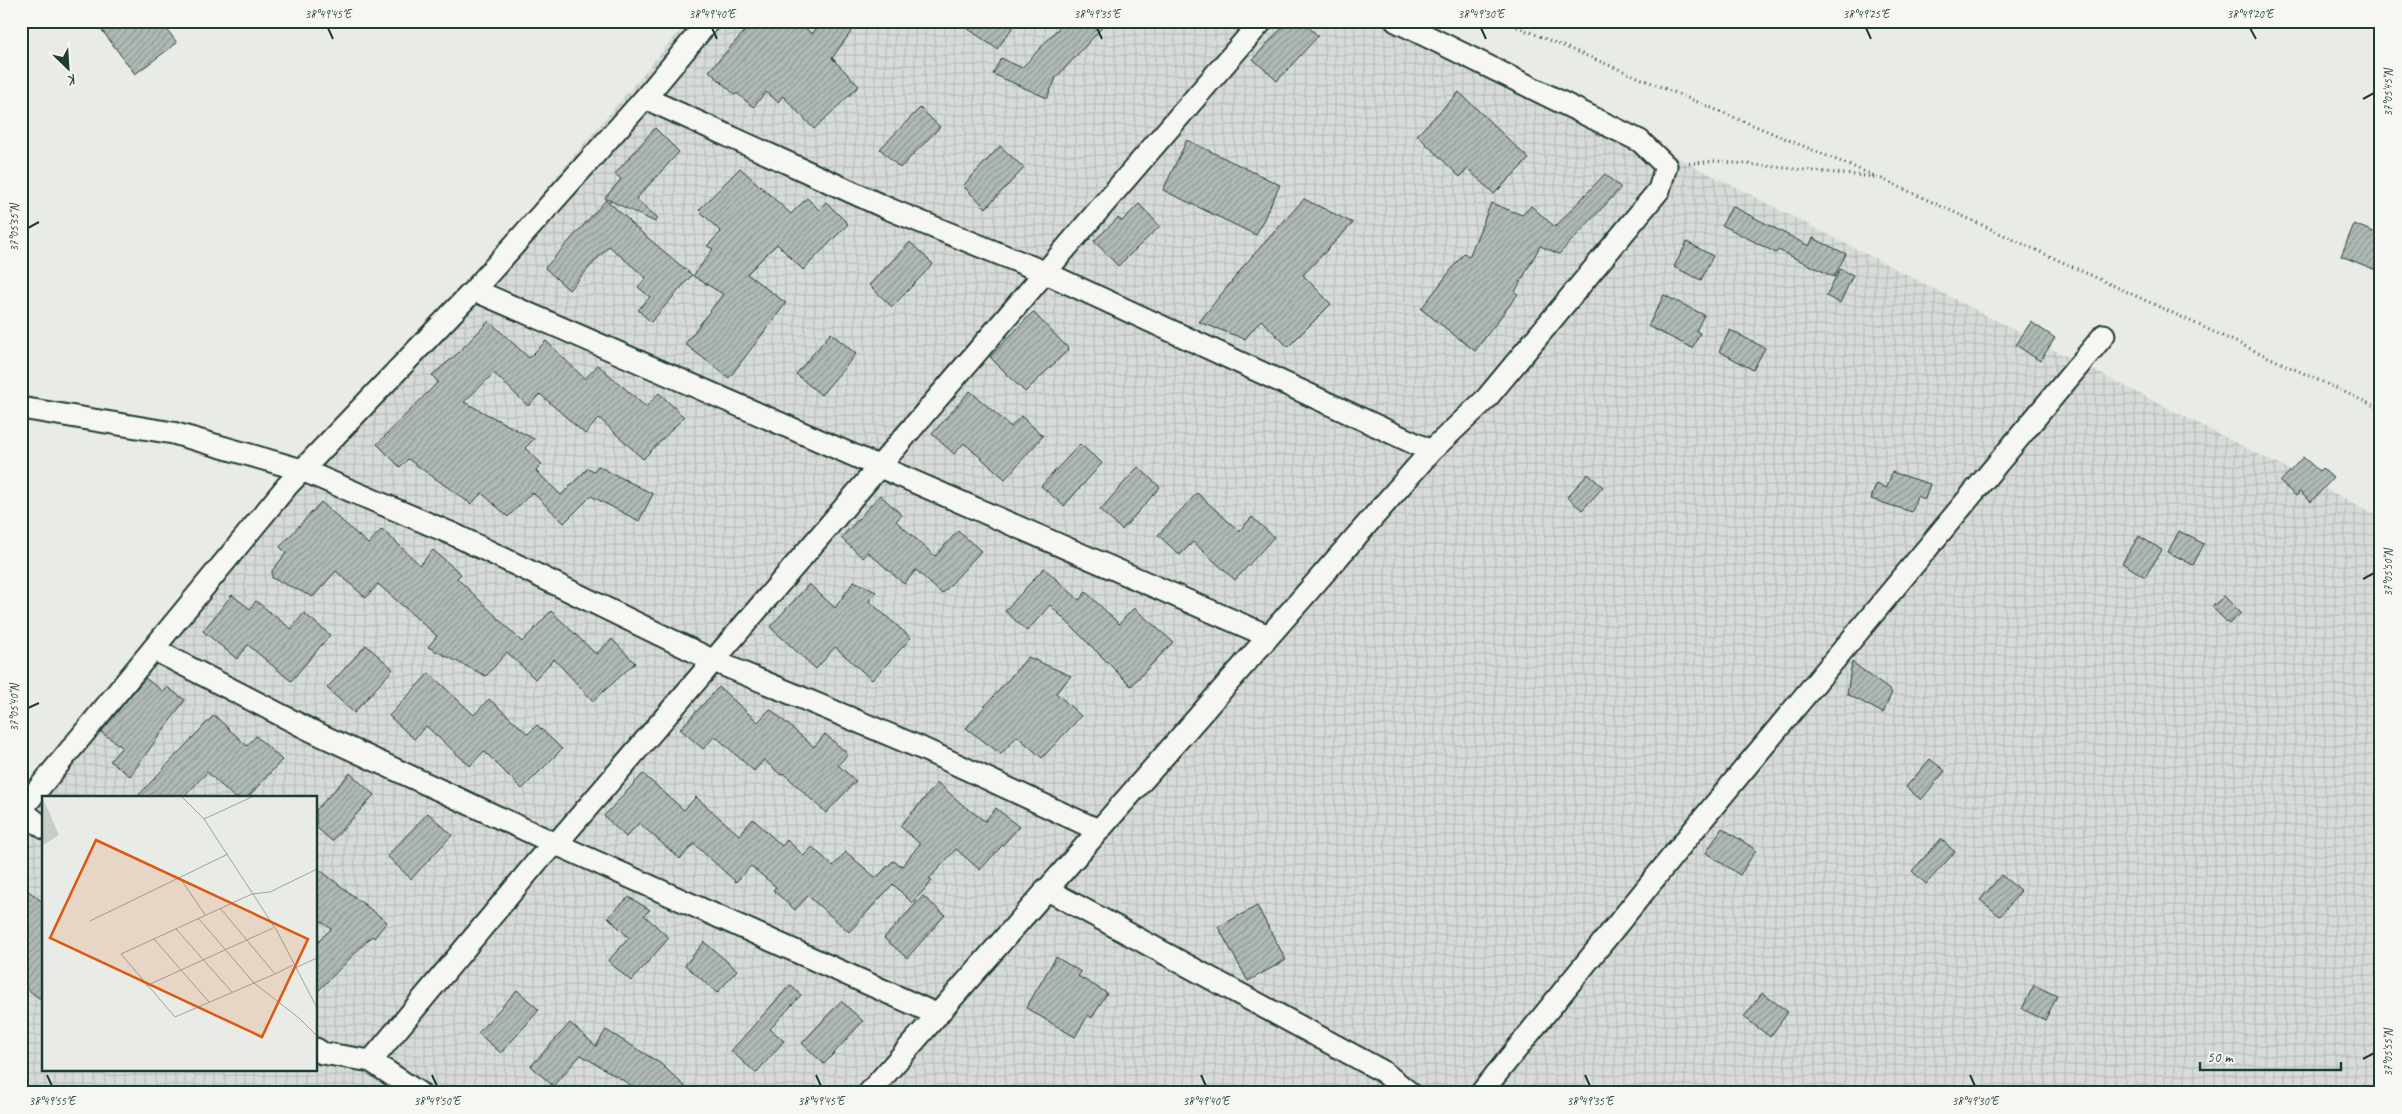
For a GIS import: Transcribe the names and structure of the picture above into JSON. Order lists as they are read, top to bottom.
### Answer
{
  "scale_bar": "50 m",
  "north": "bottom right",
  "coordinates": [
    "38°49'45\"E",
    "38°49'40\"E",
    "38°49'35\"E",
    "38°49'30\"E",
    "38°49'25\"E",
    "38°49'20\"E",
    "37°05'45\"N",
    "37°05'35\"N",
    "37°05'50\"N",
    "37°05'40\"N",
    "37°05'55\"N",
    "38°49'55\"E",
    "38°49'50\"E"
  ]
}
